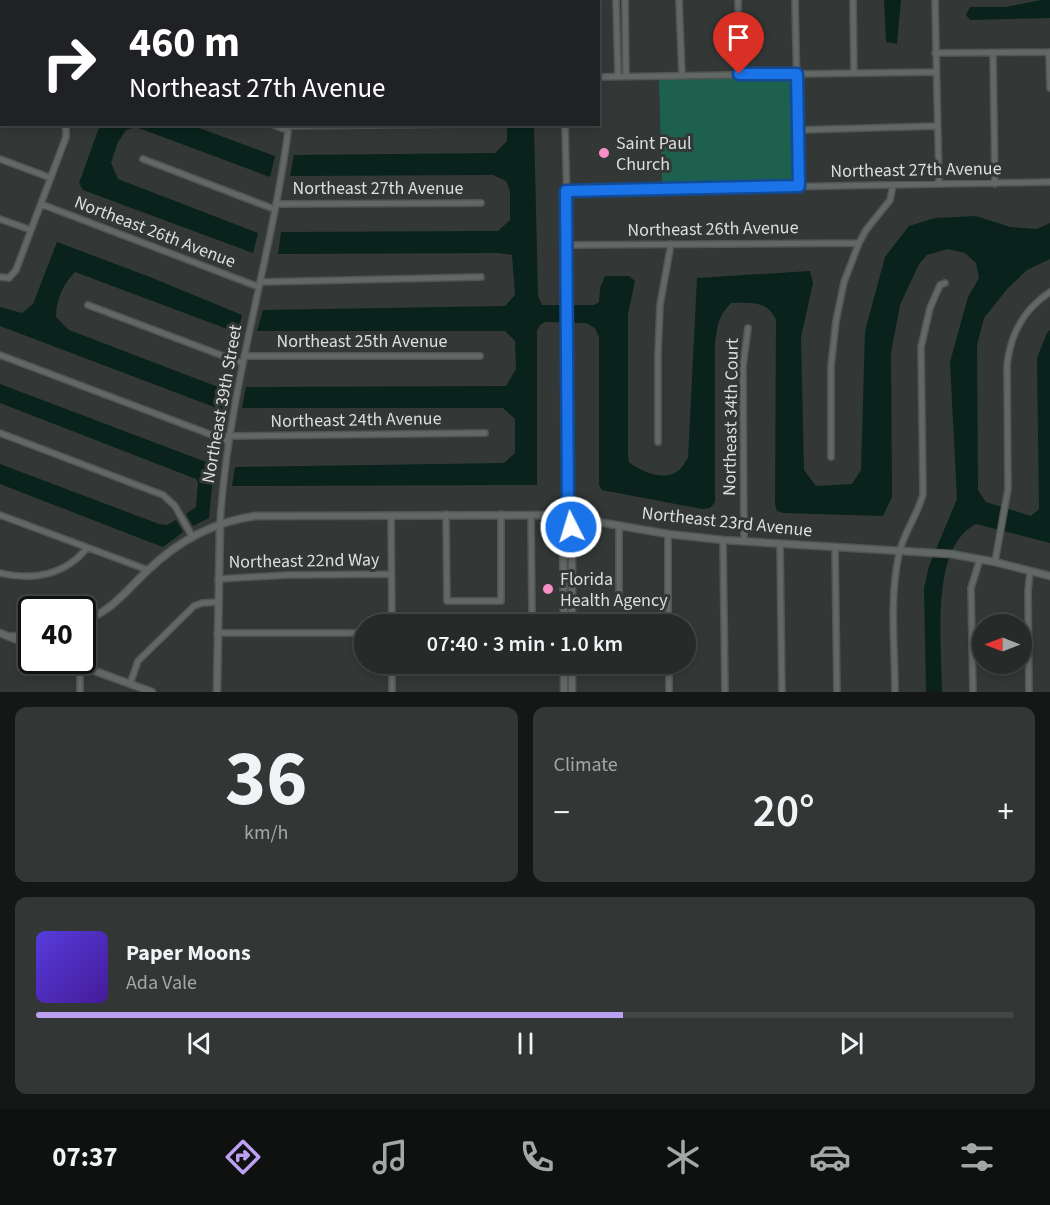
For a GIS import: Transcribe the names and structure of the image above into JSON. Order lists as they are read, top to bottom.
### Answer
{
  "streets": {
    "street": [
      "Northeast 27th Avenue",
      "Northeast 26th Avenue",
      "Northeast 25th Avenue",
      "Northeast 39th Street",
      "Northeast 34th Court",
      "Northeast 24th Avenue",
      "Northeast 23rd Avenue",
      "Northeast 22nd Way"
    ]
  },
  "crossings": [
    ["Northeast 27th Avenue", "Northeast 39th Street"],
    ["Northeast 26th Avenue", "Northeast 39th Street"],
    ["Northeast 25th Avenue", "Northeast 39th Street"],
    ["Northeast 39th Street", "Northeast 24th Avenue"],
    ["Northeast 39th Street", "Northeast 23rd Avenue"],
    ["Northeast 39th Street", "Northeast 22nd Way"],
    ["Northeast 34th Court", "Northeast 23rd Avenue"]
  ],
  "places": ["Saint Paul Church", "Florida Health Agency"],
  "north": "left",
  "page": {
    "turn": ["460 m", "Northeast 27th Avenue"],
    "limit": "40",
    "trip": "07:40 · 3 min · 1.0 km",
    "tile": [
      ["36", "km/h"],
      "Climate"
    ],
    "heat": ["−", "20°", "+"],
    "song": ["Paper Moons", "Ada Vale"],
    "tabs": "07:37"
  }
}
